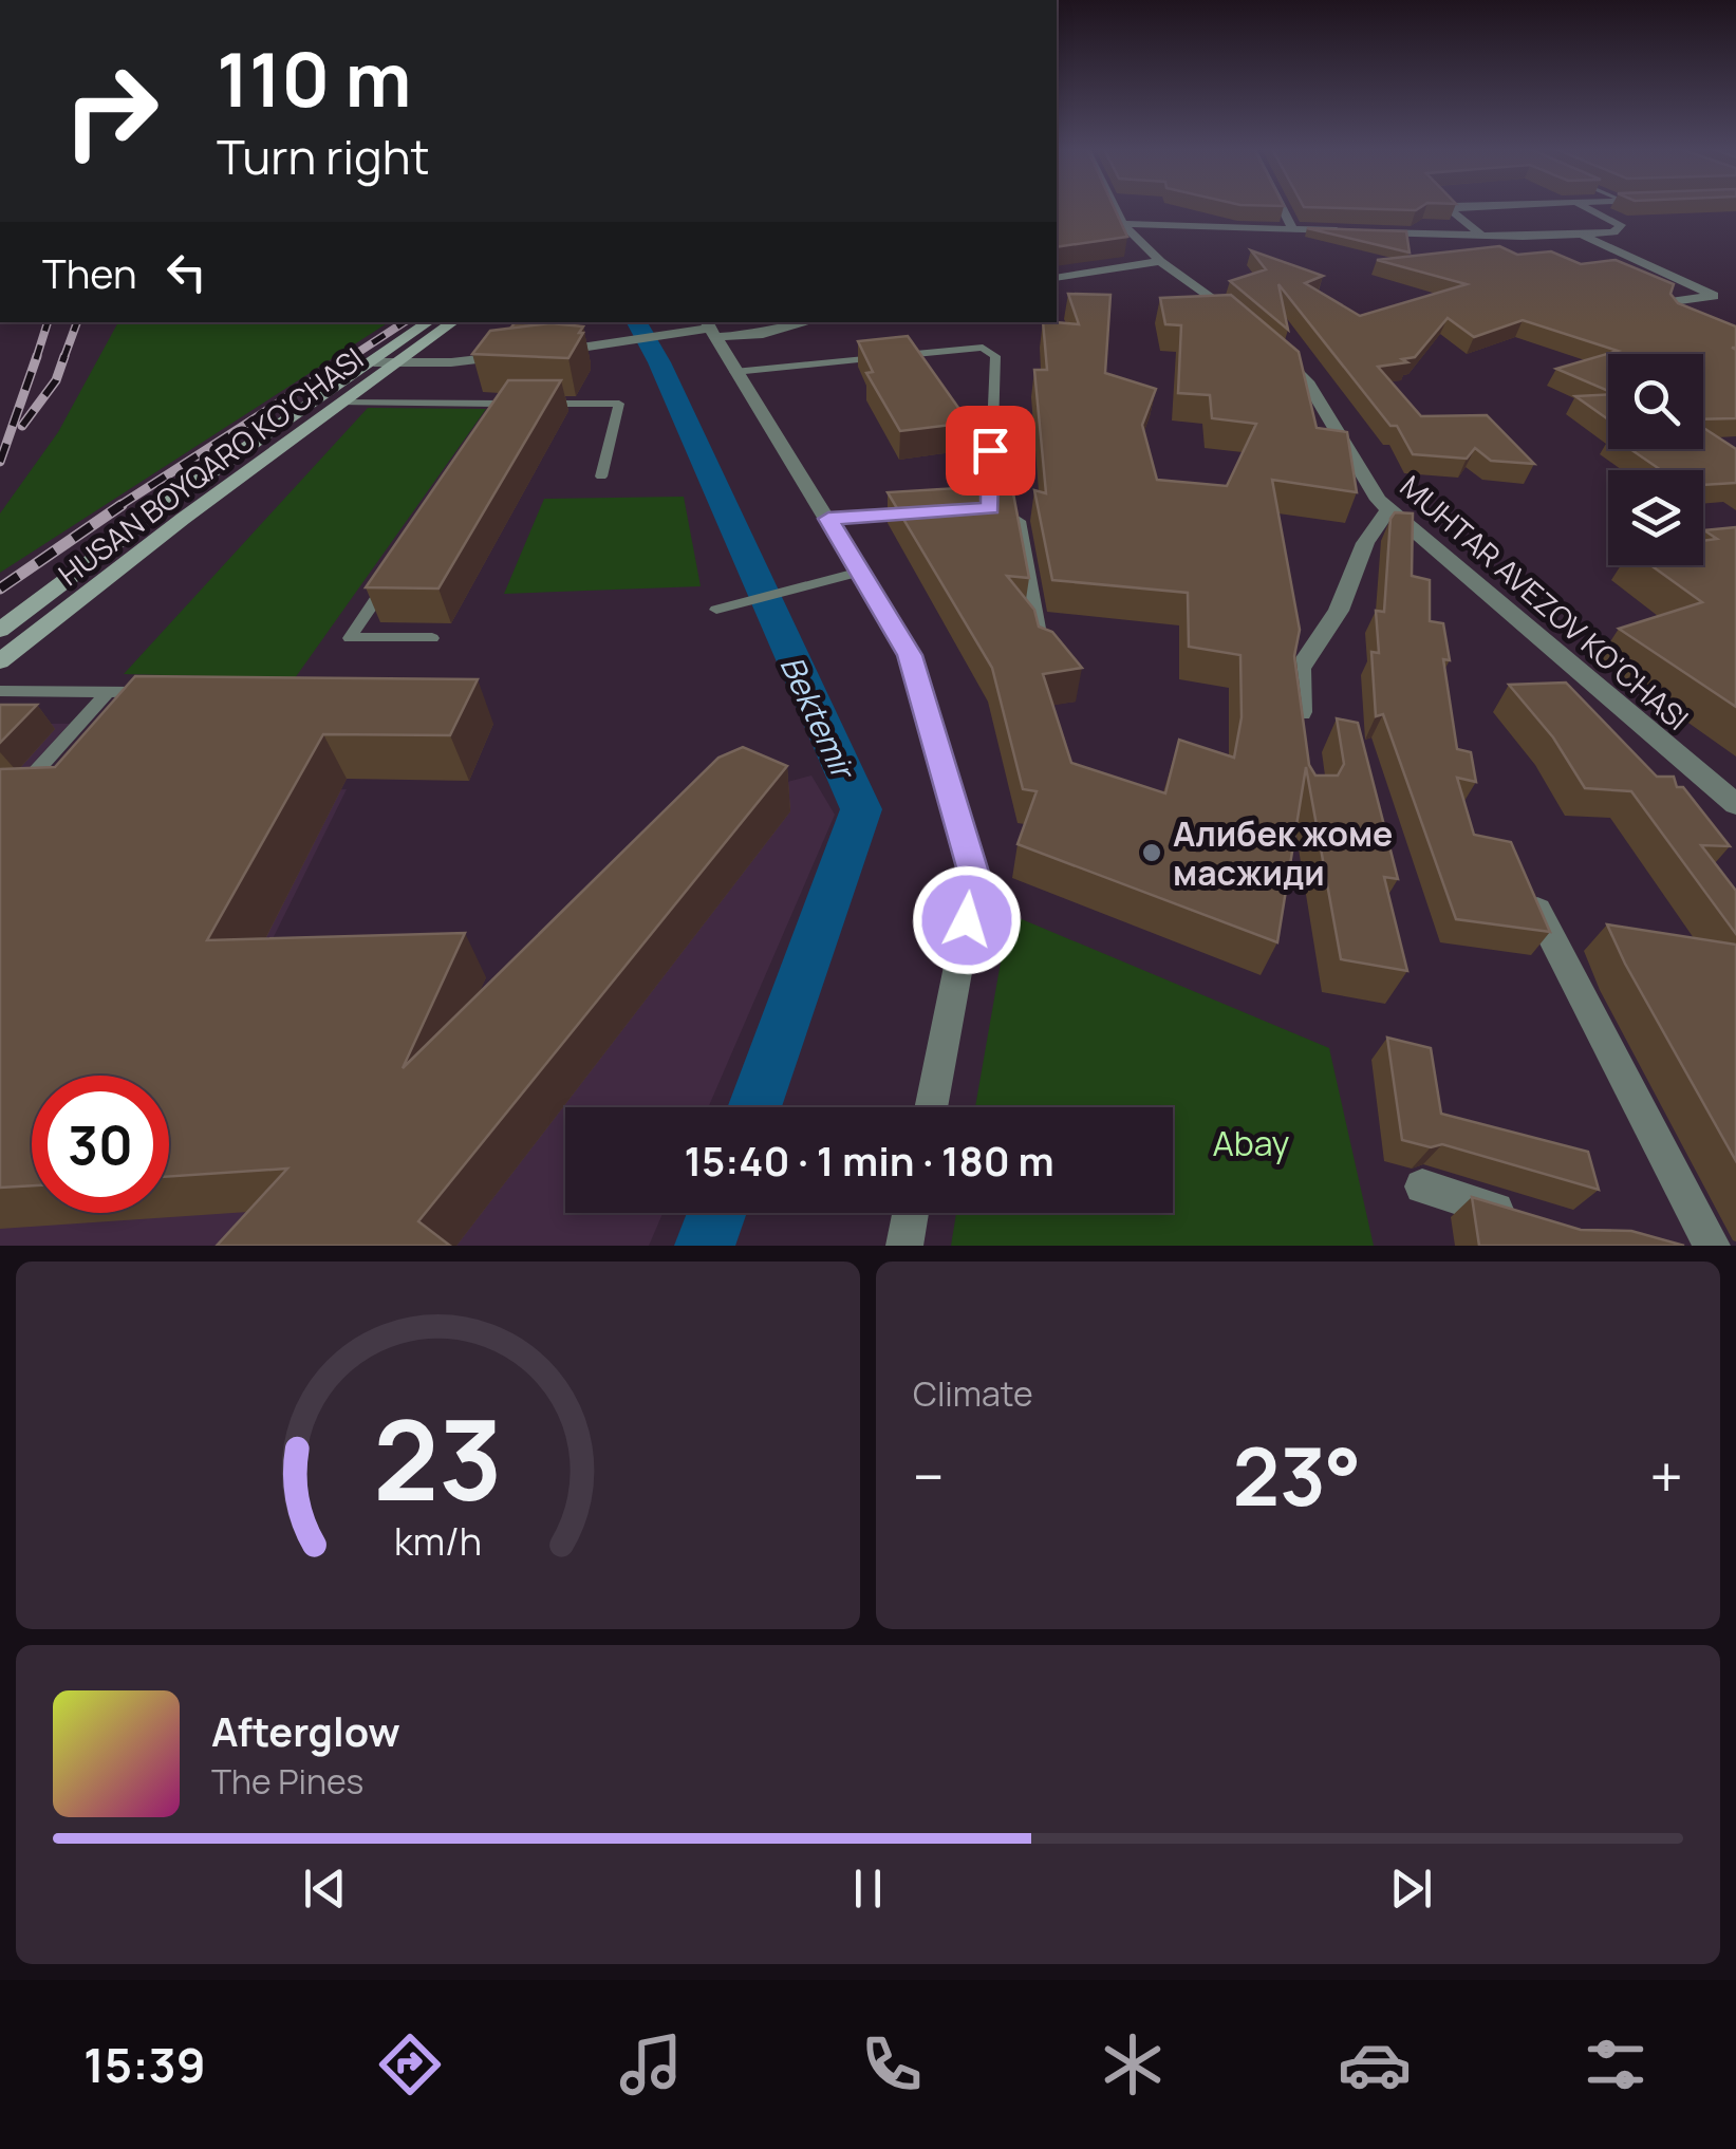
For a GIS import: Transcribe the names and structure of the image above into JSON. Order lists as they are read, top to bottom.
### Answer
{
  "streets": {
    "main road": ["HUSAN BOYQARO KO'CHASI"],
    "street": ["MUHTAR AVEZOV KO'CHASI"]
  },
  "water": ["Bektemir"],
  "parks": ["Abay"],
  "places": ["Алибек жоме масжиди"],
  "page": {
    "turn": ["110 m", "Turn right"],
    "then": "Then",
    "limit": "30",
    "trip": "15:40 · 1 min · 180 m",
    "tile": "Climate",
    "heat": ["−", "23°", "+"],
    "song": ["Afterglow", "The Pines"],
    "tabs": "15:39",
    "gauge": ["23", "km/h"]
  }
}
